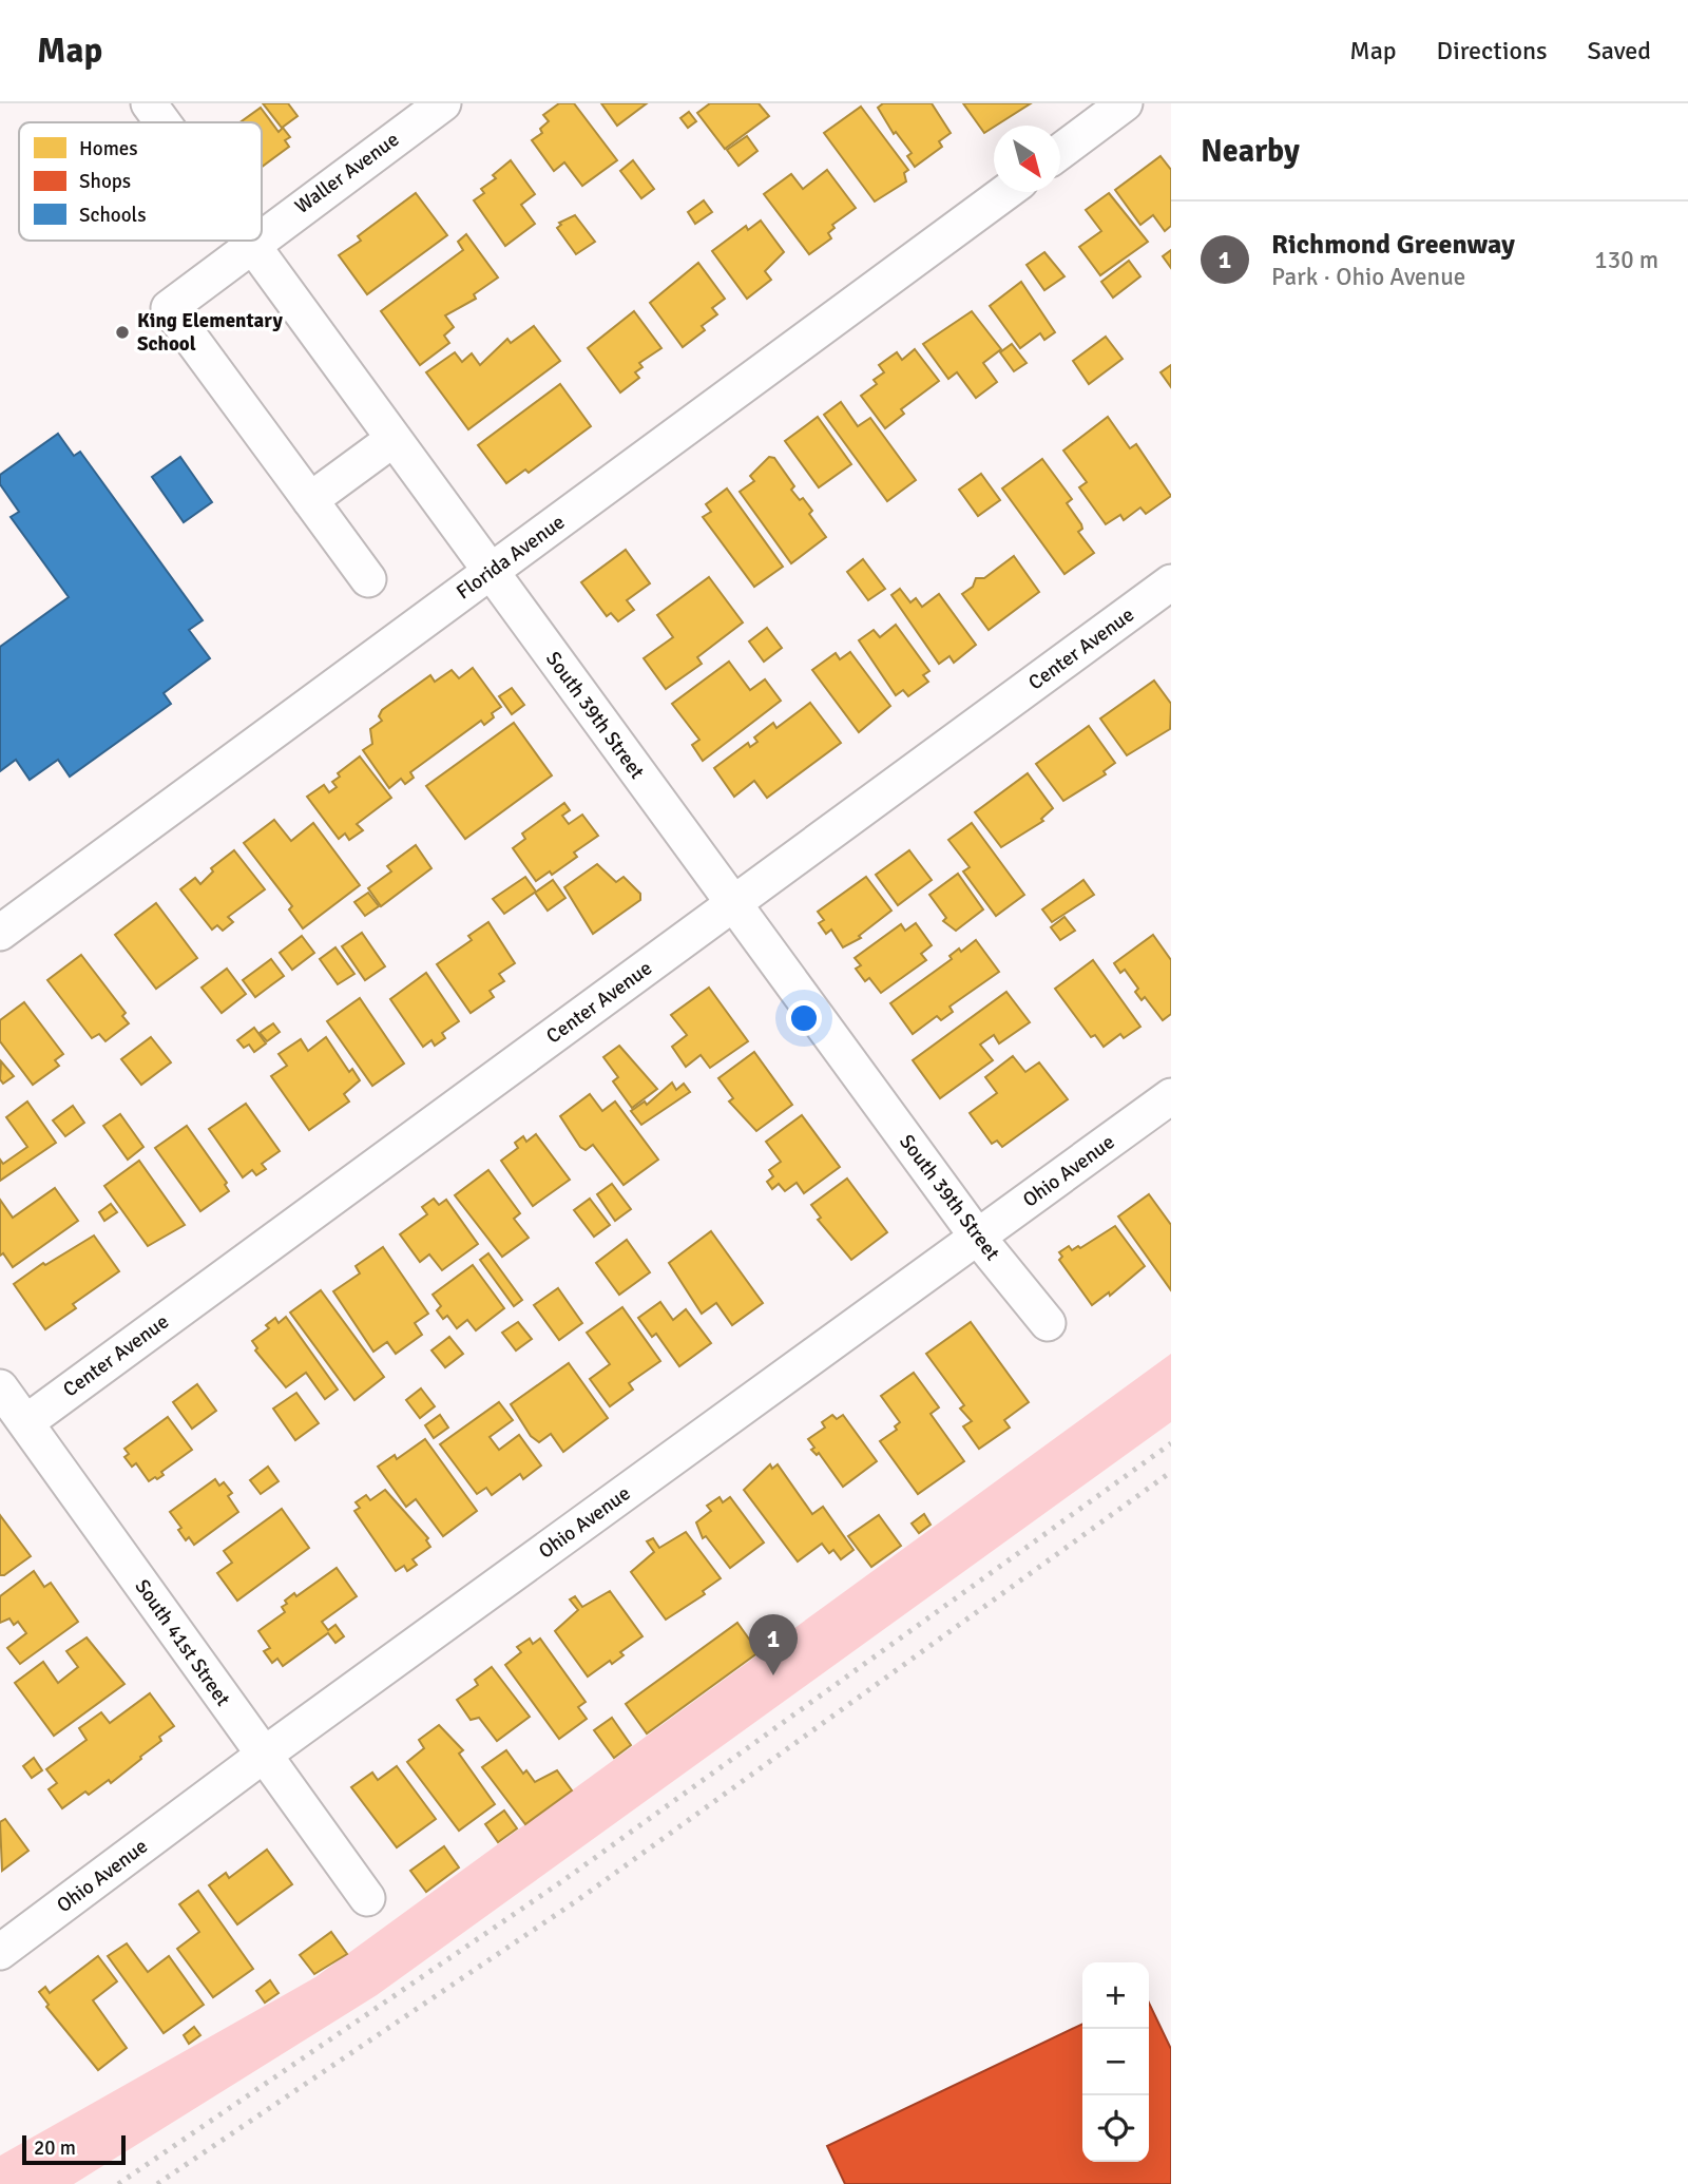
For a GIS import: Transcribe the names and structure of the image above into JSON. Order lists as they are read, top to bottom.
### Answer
{
  "streets": {
    "street": [
      "Waller Avenue",
      "Florida Avenue",
      "Center Avenue",
      "South 39th Street",
      "Ohio Avenue",
      "South 41st Street"
    ]
  },
  "crossings": [
    ["Waller Avenue", "South 39th Street"],
    ["Florida Avenue", "South 39th Street"],
    ["Center Avenue", "South 39th Street"],
    ["Center Avenue", "South 41st Street"],
    ["South 39th Street", "Ohio Avenue"],
    ["Ohio Avenue", "South 41st Street"]
  ],
  "places": ["King Elementary School"],
  "legend": ["Homes", "Shops", "Schools"],
  "scale_bar": "20 m",
  "north": "bottom right",
  "page": {
    "header": "Map",
    "nav": ["Map", "Directions", "Saved"],
    "heading": "Nearby",
    "list": [
      {
        "mark": "1",
        "name": "Richmond Greenway",
        "note": "Park · Ohio Avenue",
        "value": "130 m"
      }
    ],
    "pins": "1",
    "map_buttons": ["+", "−"],
    "scale": "20 m"
  }
}
